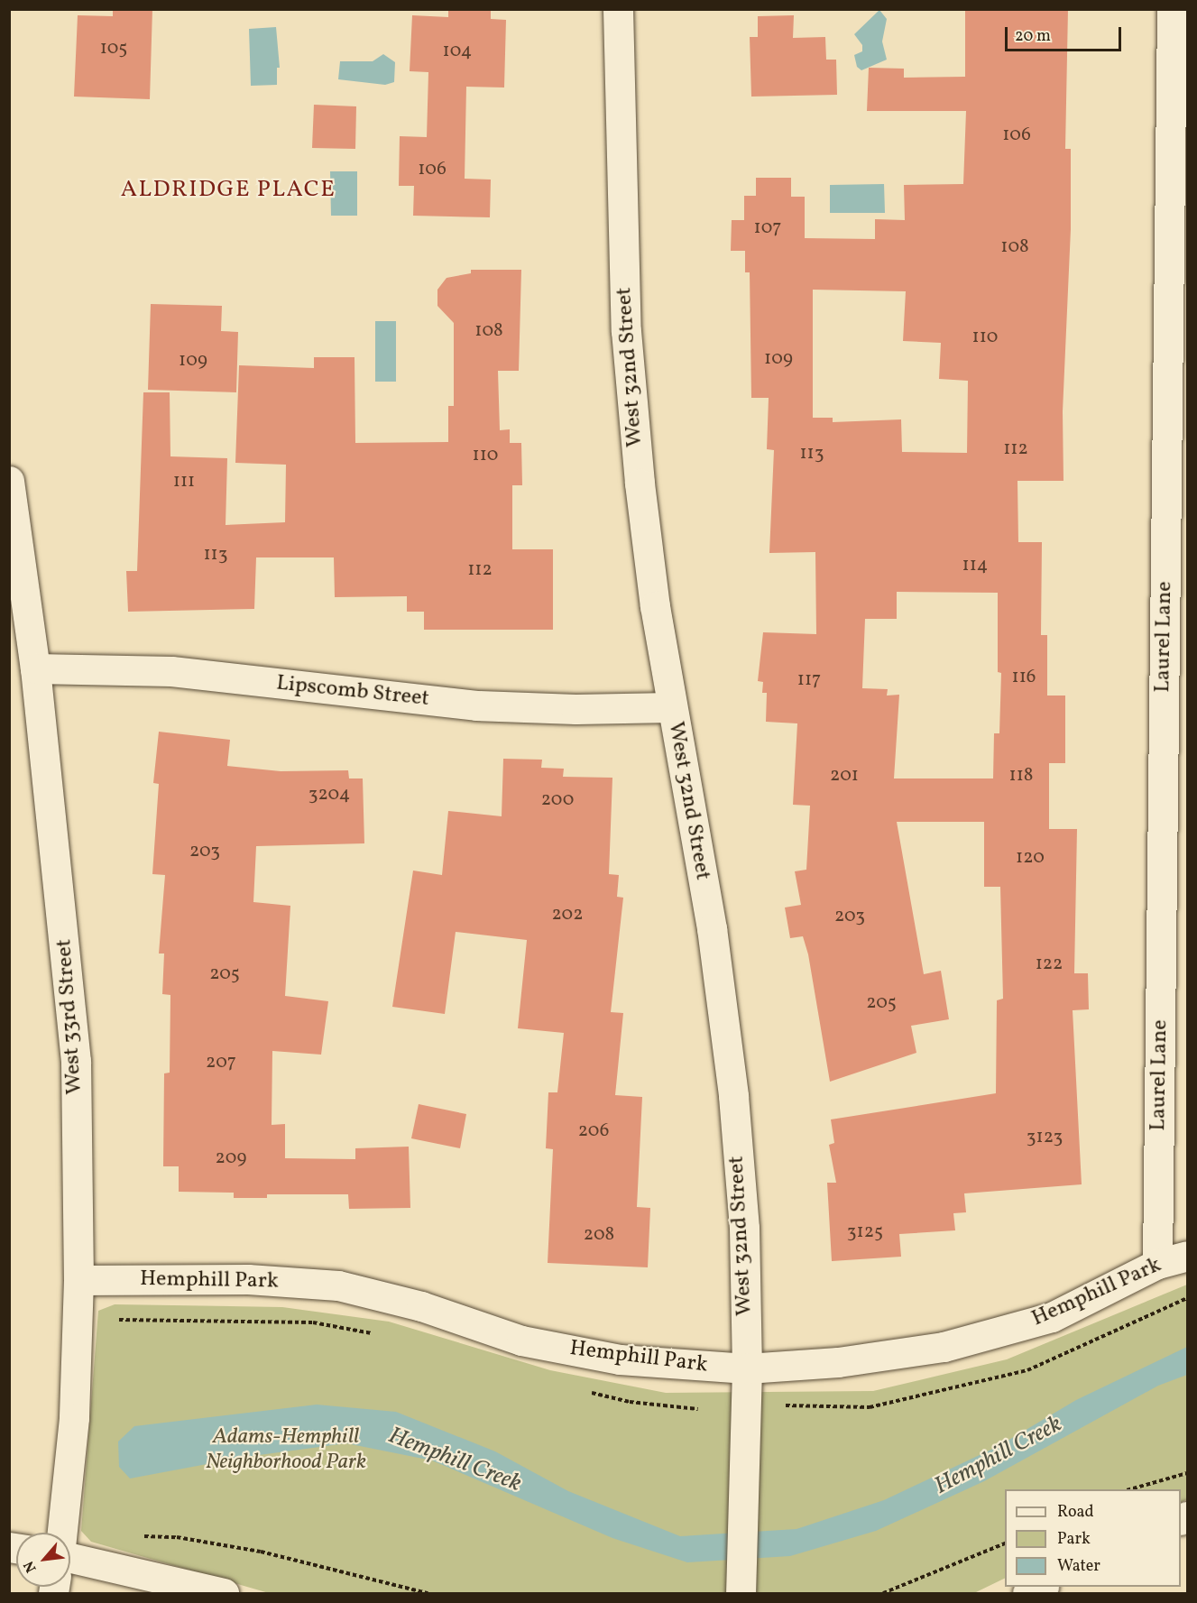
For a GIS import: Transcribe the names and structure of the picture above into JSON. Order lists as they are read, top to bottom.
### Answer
{
  "streets": {
    "street": [
      "West 32nd Street",
      "Laurel Lane",
      "Lipscomb Street",
      "West 33rd Street",
      "Hemphill Park"
    ]
  },
  "crossings": [
    ["West 32nd Street", "Lipscomb Street"],
    ["West 32nd Street", "Hemphill Park"],
    ["Laurel Lane", "Hemphill Park"],
    ["Lipscomb Street", "West 33rd Street"],
    ["West 33rd Street", "Hemphill Park"]
  ],
  "districts": ["ALDRIDGE PLACE"],
  "water": ["Hemphill Creek"],
  "parks": ["Adams-Hemphill Neighborhood Park"],
  "house_numbers": [
    "105",
    "104",
    "106",
    "106",
    "107",
    "108",
    "108",
    "110",
    "109",
    "109",
    "112",
    "113",
    "110",
    "111",
    "113",
    "114",
    "112",
    "116",
    "117",
    "201",
    "118",
    "3204",
    "200",
    "203",
    "120",
    "202",
    "203",
    "122",
    "205",
    "205",
    "207",
    "206",
    "3123",
    "209",
    "3125",
    "208"
  ],
  "legend": ["Road", "Park", "Water"],
  "scale_bar": "20 m",
  "north": "bottom left"
}
